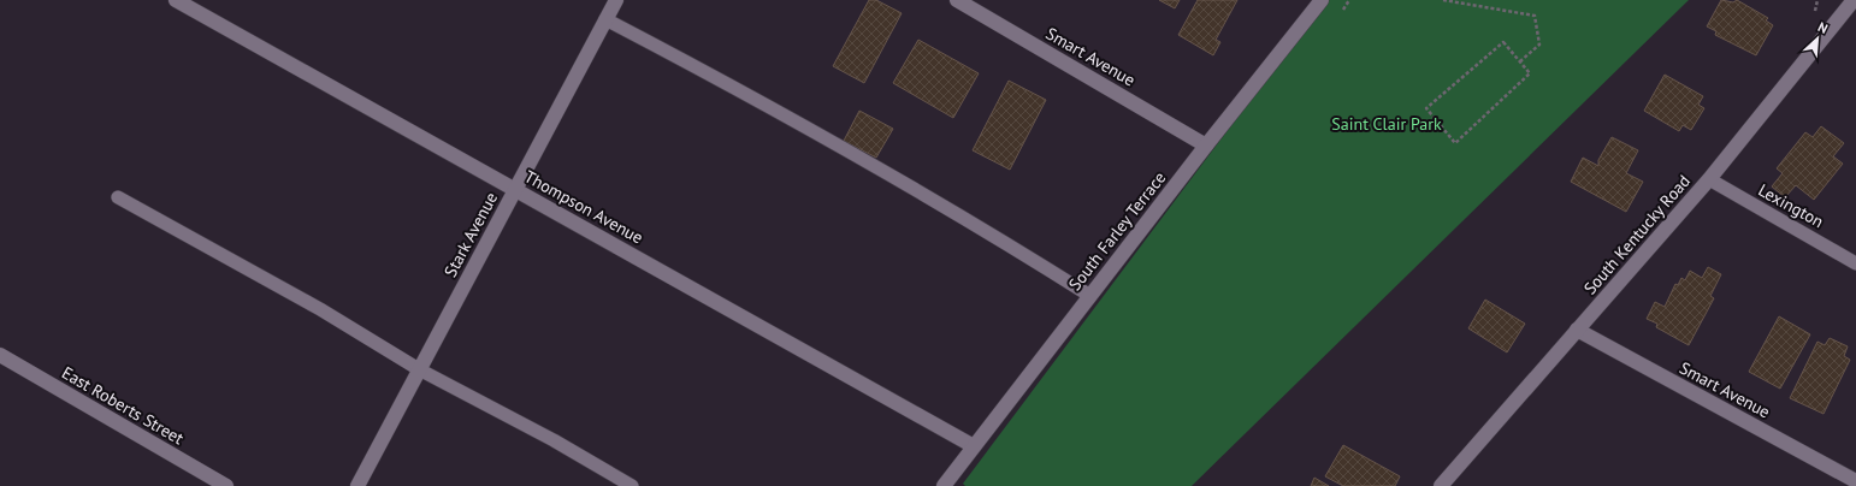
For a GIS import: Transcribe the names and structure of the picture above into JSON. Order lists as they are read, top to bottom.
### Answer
{
  "streets": {
    "street": [
      "Smart Avenue",
      "Thompson Avenue",
      "South Farley Terrace",
      "Stark Avenue",
      "South Kentucky Road",
      "East Roberts Street"
    ],
    "lane": ["Lexington"]
  },
  "crossings": [
    ["Smart Avenue", "South Farley Terrace"],
    ["Smart Avenue", "South Kentucky Road"],
    ["Lexington", "South Kentucky Road"],
    ["Thompson Avenue", "South Farley Terrace"],
    ["Thompson Avenue", "Stark Avenue"]
  ],
  "parks": ["Saint Clair Park"],
  "north": "top right"
}
